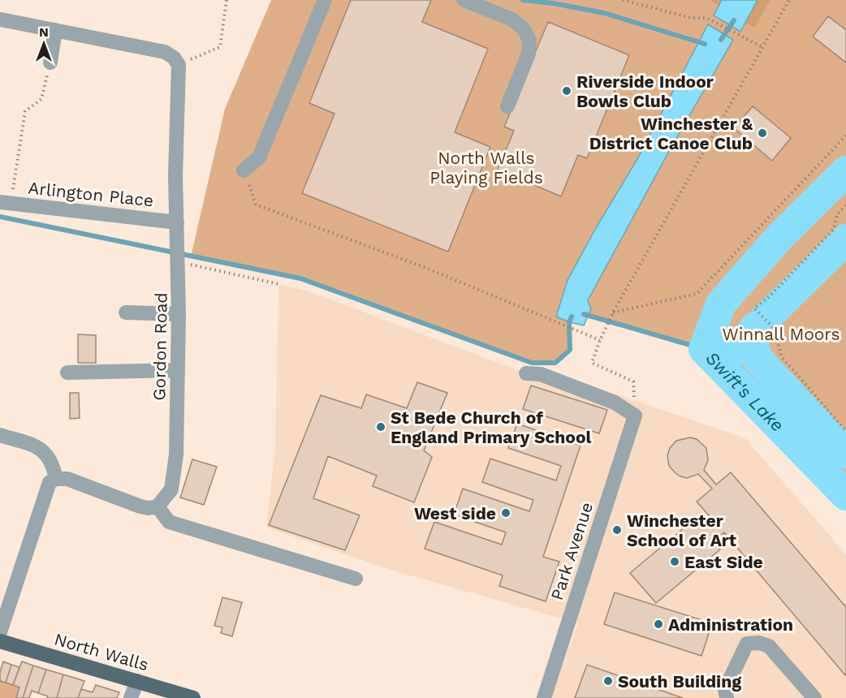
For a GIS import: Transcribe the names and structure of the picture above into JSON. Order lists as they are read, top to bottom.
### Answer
{
  "streets": {
    "main road": ["North Walls"],
    "street": ["Arlington Place", "Gordon Road", "Park Avenue"]
  },
  "crossings": [
    ["Arlington Place", "Gordon Road"]
  ],
  "water": ["Swift's Lake"],
  "parks": ["North Walls Playing Fields", "Winnall Moors"],
  "places": [
    "Riverside Indoor Bowls Club",
    "Winchester & District Canoe Club",
    "St Bede Church of England Primary School",
    "West side",
    "Winchester School of Art",
    "East Side",
    "Administration",
    "South Building"
  ],
  "north": "top"
}
